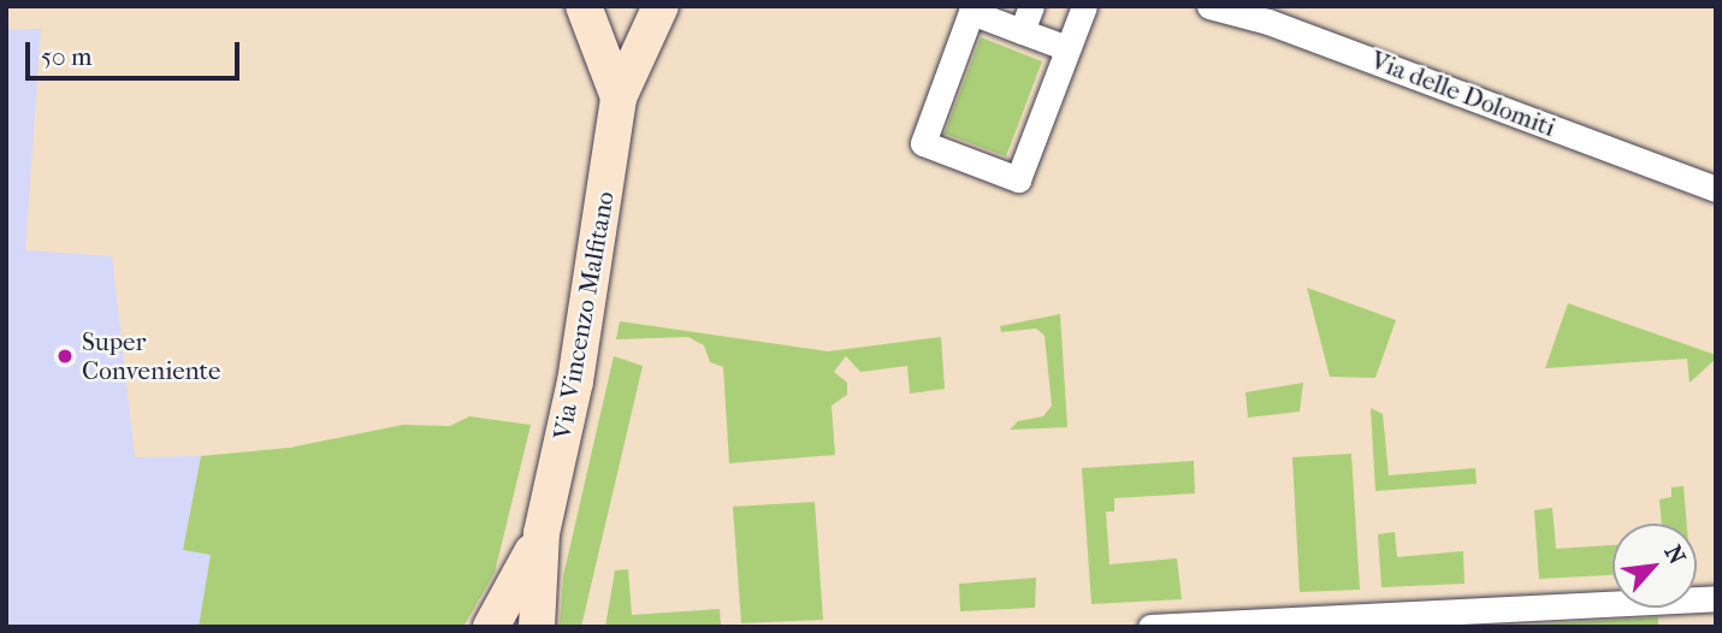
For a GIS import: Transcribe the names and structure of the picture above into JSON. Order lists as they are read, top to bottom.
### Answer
{
  "streets": {
    "main road": ["Via Vincenzo Malfitano"],
    "street": ["Via delle Dolomiti"]
  },
  "places": ["Super Conveniente"],
  "scale_bar": "50 m",
  "north": "top right"
}
